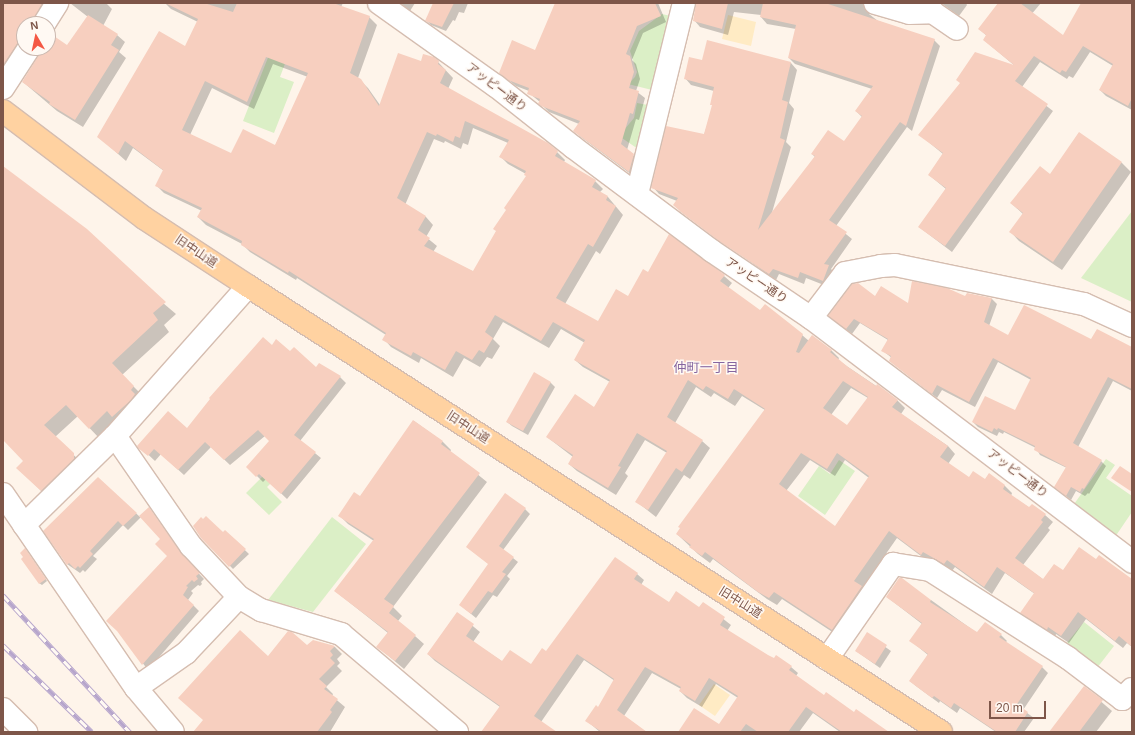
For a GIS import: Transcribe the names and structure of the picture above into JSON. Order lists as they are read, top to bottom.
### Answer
{
  "streets": {
    "main road": ["旧中山道"],
    "street": ["アッピー通り"]
  },
  "districts": ["仲町一丁目"],
  "scale_bar": "20 m",
  "north": "top"
}
